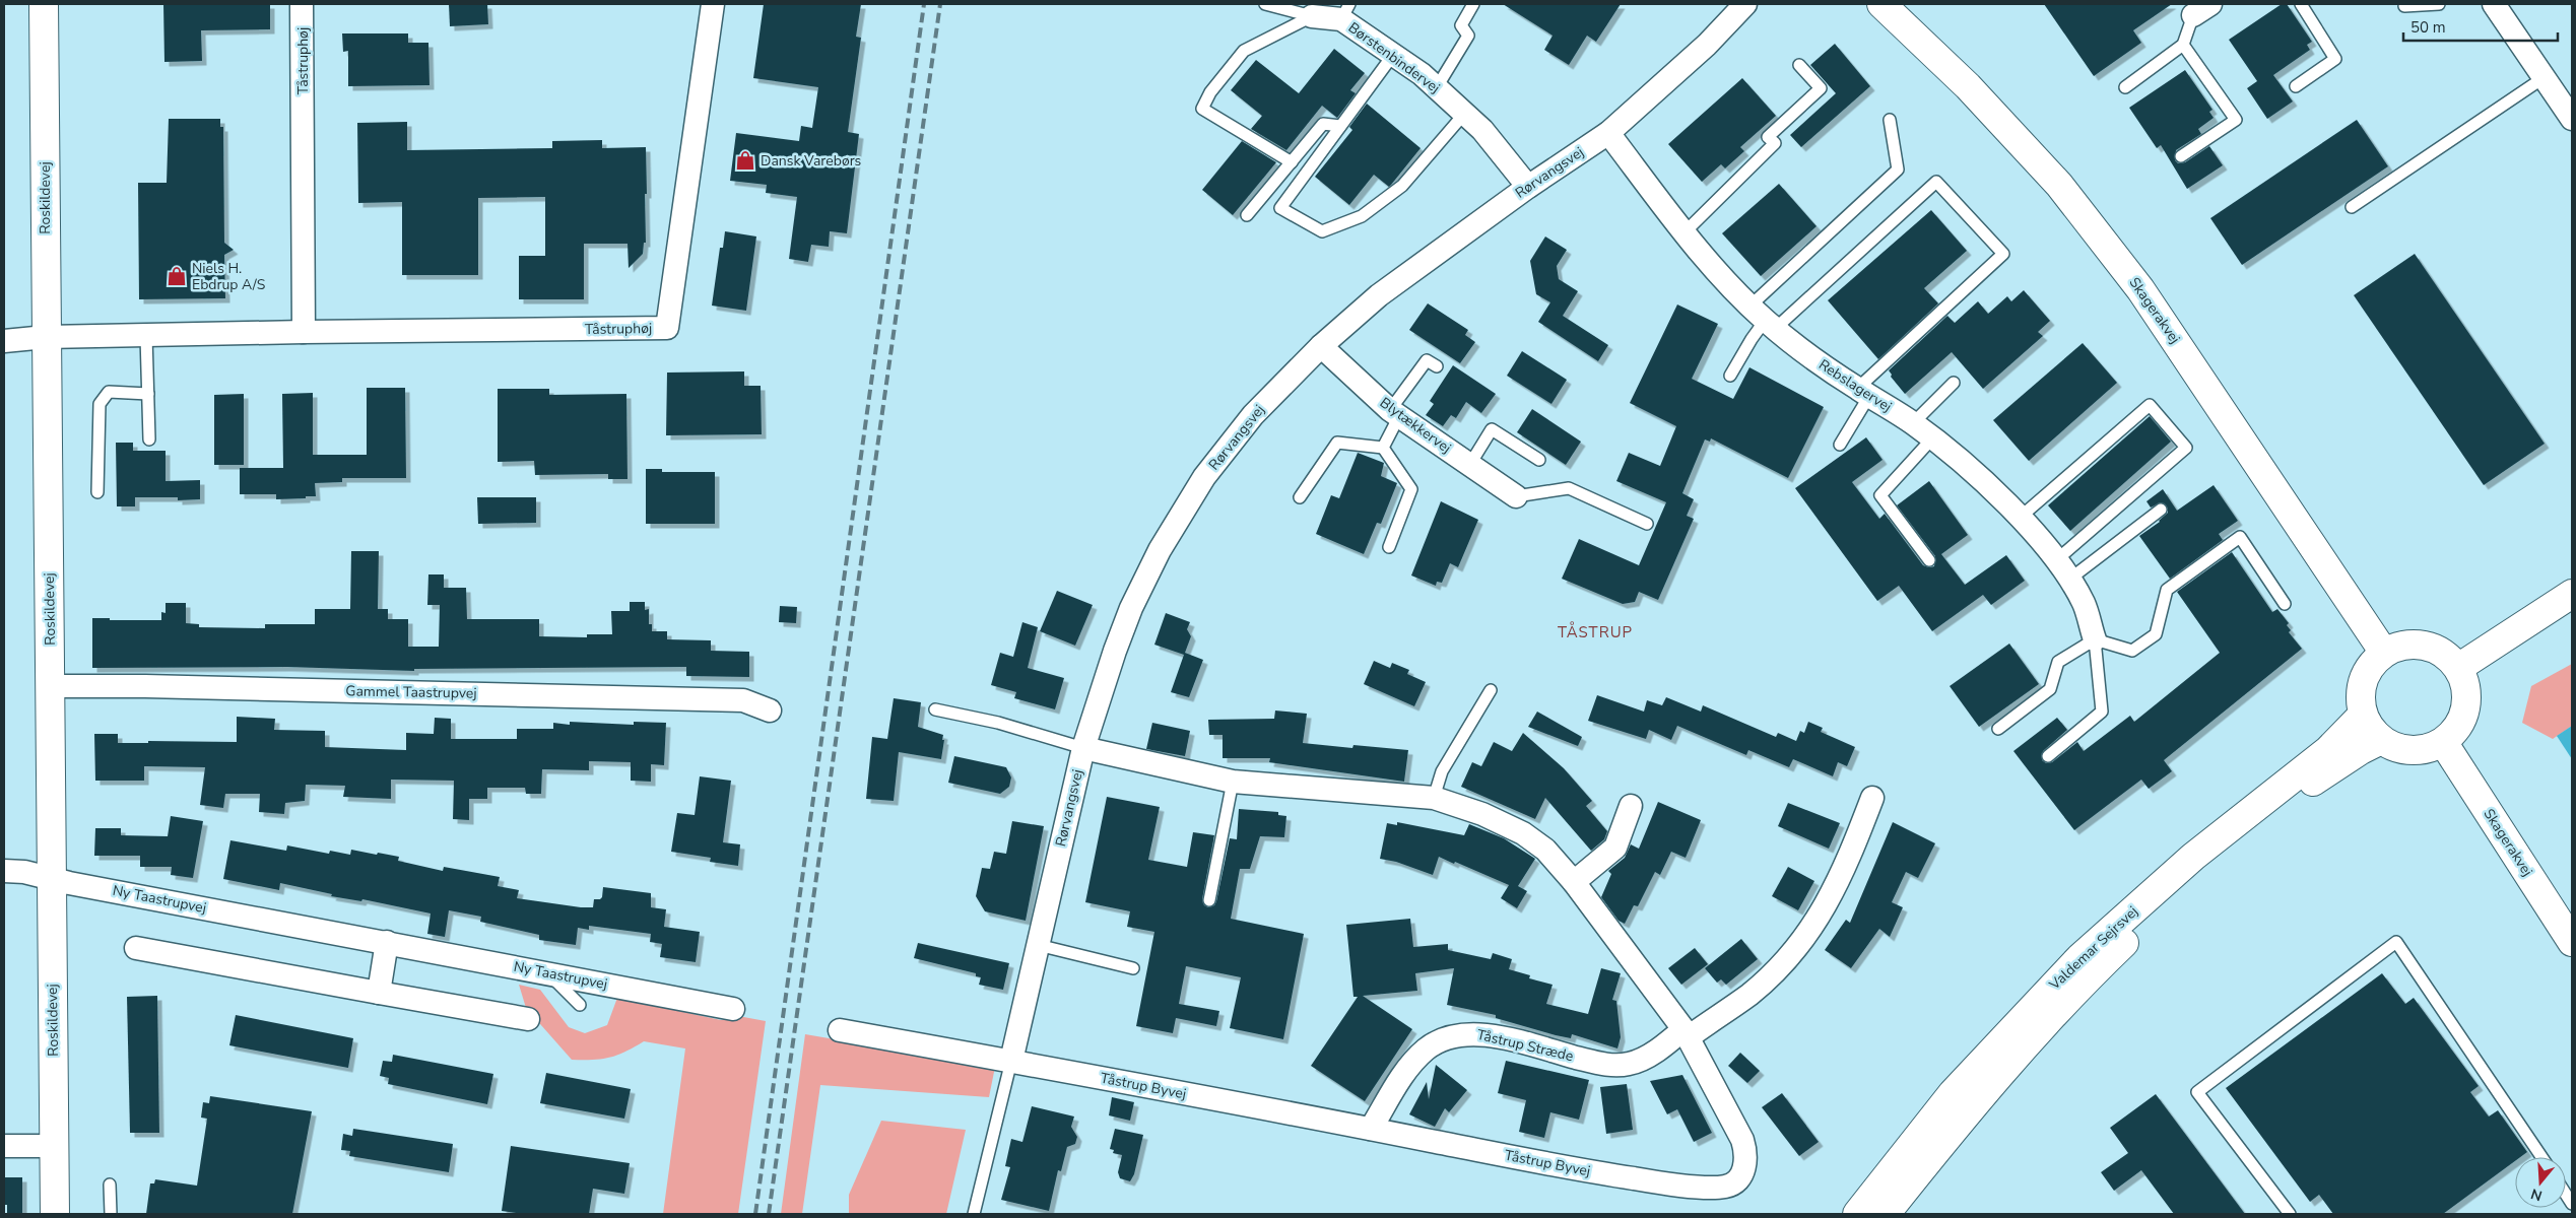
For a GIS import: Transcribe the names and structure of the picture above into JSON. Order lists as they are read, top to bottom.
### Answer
{
  "streets": {
    "street": [
      "Børstenbindervej",
      "Tåstruphøj",
      "Rørvangsvej",
      "Roskildevej",
      "Skagerakvej",
      "Rebslagervej",
      "Blytækkervej",
      "Gammel Taastrupvej",
      "Ny Taastrupvej",
      "Valdemar Sejrsvej",
      "Tåstrup Stræde",
      "Tåstrup Byvej"
    ]
  },
  "crossings": [
    ["Børstenbindervej", "Rørvangsvej"],
    ["Tåstruphøj", "Roskildevej"],
    ["Rørvangsvej", "Rebslagervej"],
    ["Rørvangsvej", "Blytækkervej"],
    ["Rørvangsvej", "Tåstrup Byvej"],
    ["Roskildevej", "Gammel Taastrupvej"],
    ["Roskildevej", "Ny Taastrupvej"],
    ["Skagerakvej", "Valdemar Sejrsvej"],
    ["Tåstrup Stræde", "Tåstrup Byvej"]
  ],
  "districts": ["TÅSTRUP"],
  "places": {
    "shop": ["Dansk Varebørs", "Niels H. Ebdrup A/S"]
  },
  "scale_bar": "50 m",
  "north": "bottom"
}
